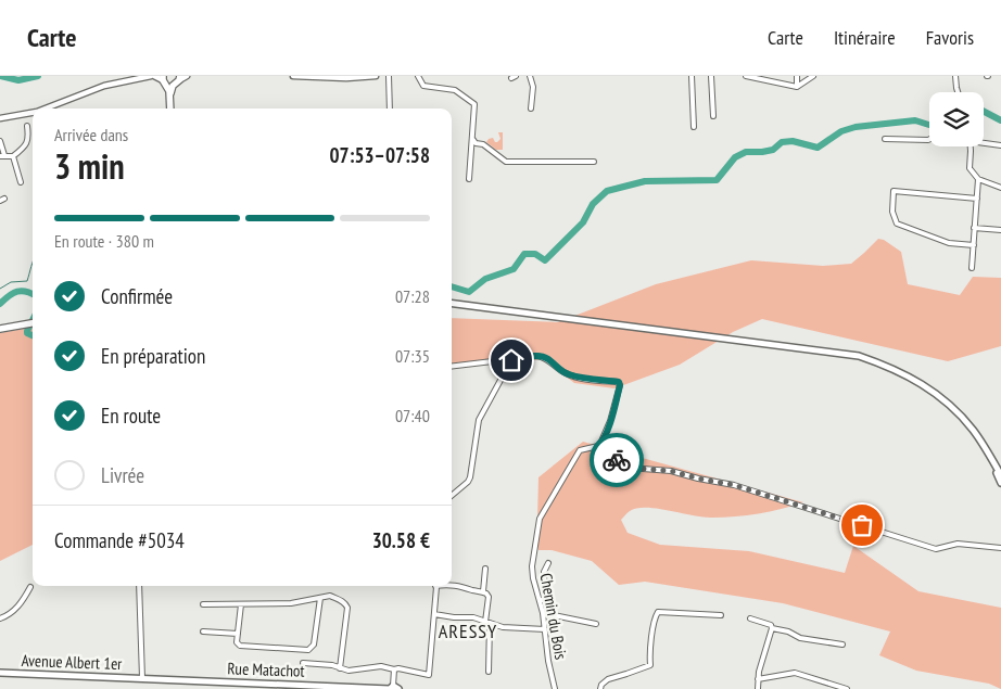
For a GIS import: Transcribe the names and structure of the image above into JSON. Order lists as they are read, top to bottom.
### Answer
{
  "streets": {
    "main road": ["Avenue Albert 1er", "Rue Matachot"],
    "street": ["Chemin du Bois"]
  },
  "crossings": [
    ["Avenue Albert 1er", "Rue Matachot"]
  ],
  "districts": ["ARESSY"],
  "page": {
    "header": "Carte",
    "nav": ["Carte", "Itinéraire", "Favoris"],
    "heading": ["3 min", "Arrivée dans", "07:53–07:58"],
    "panel": ["Commande #5034", "30.58 €"],
    "bar": "En route · 380 m",
    "list": [
      ["Confirmée", "07:28"],
      ["En préparation", "07:35"],
      ["En route", "07:40"],
      "Livrée"
    ]
  }
}
